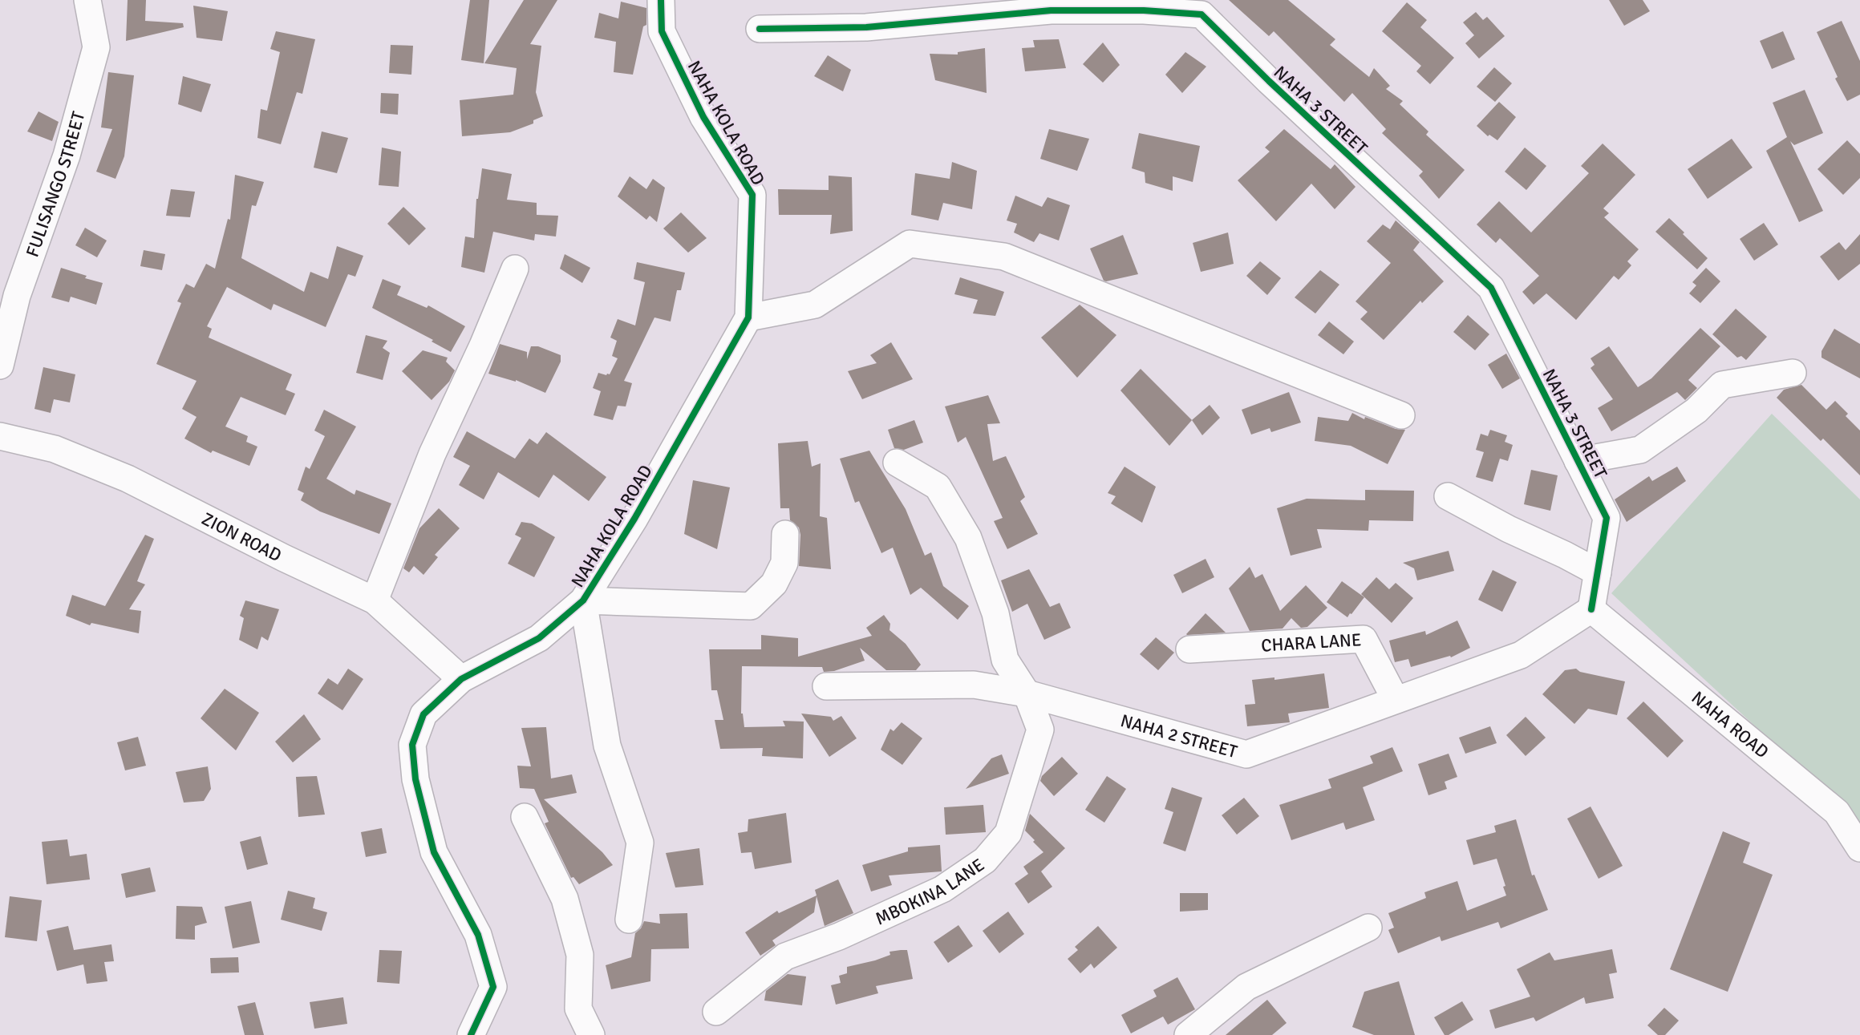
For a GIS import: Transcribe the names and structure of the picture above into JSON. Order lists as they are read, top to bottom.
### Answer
{
  "streets": {
    "street": [
      "NAHA 3 STREET",
      "NAHA KOLA ROAD",
      "FULISANGO STREET",
      "ZION ROAD",
      "CHARA LANE",
      "NAHA ROAD",
      "NAHA 2 STREET",
      "MBOKINA LANE"
    ]
  },
  "crossings": [
    ["NAHA 3 STREET", "NAHA ROAD"],
    ["NAHA 3 STREET", "NAHA 2 STREET"],
    ["NAHA KOLA ROAD", "ZION ROAD"],
    ["CHARA LANE", "NAHA 2 STREET"],
    ["NAHA ROAD", "NAHA 2 STREET"],
    ["NAHA 2 STREET", "MBOKINA LANE"]
  ]
}
